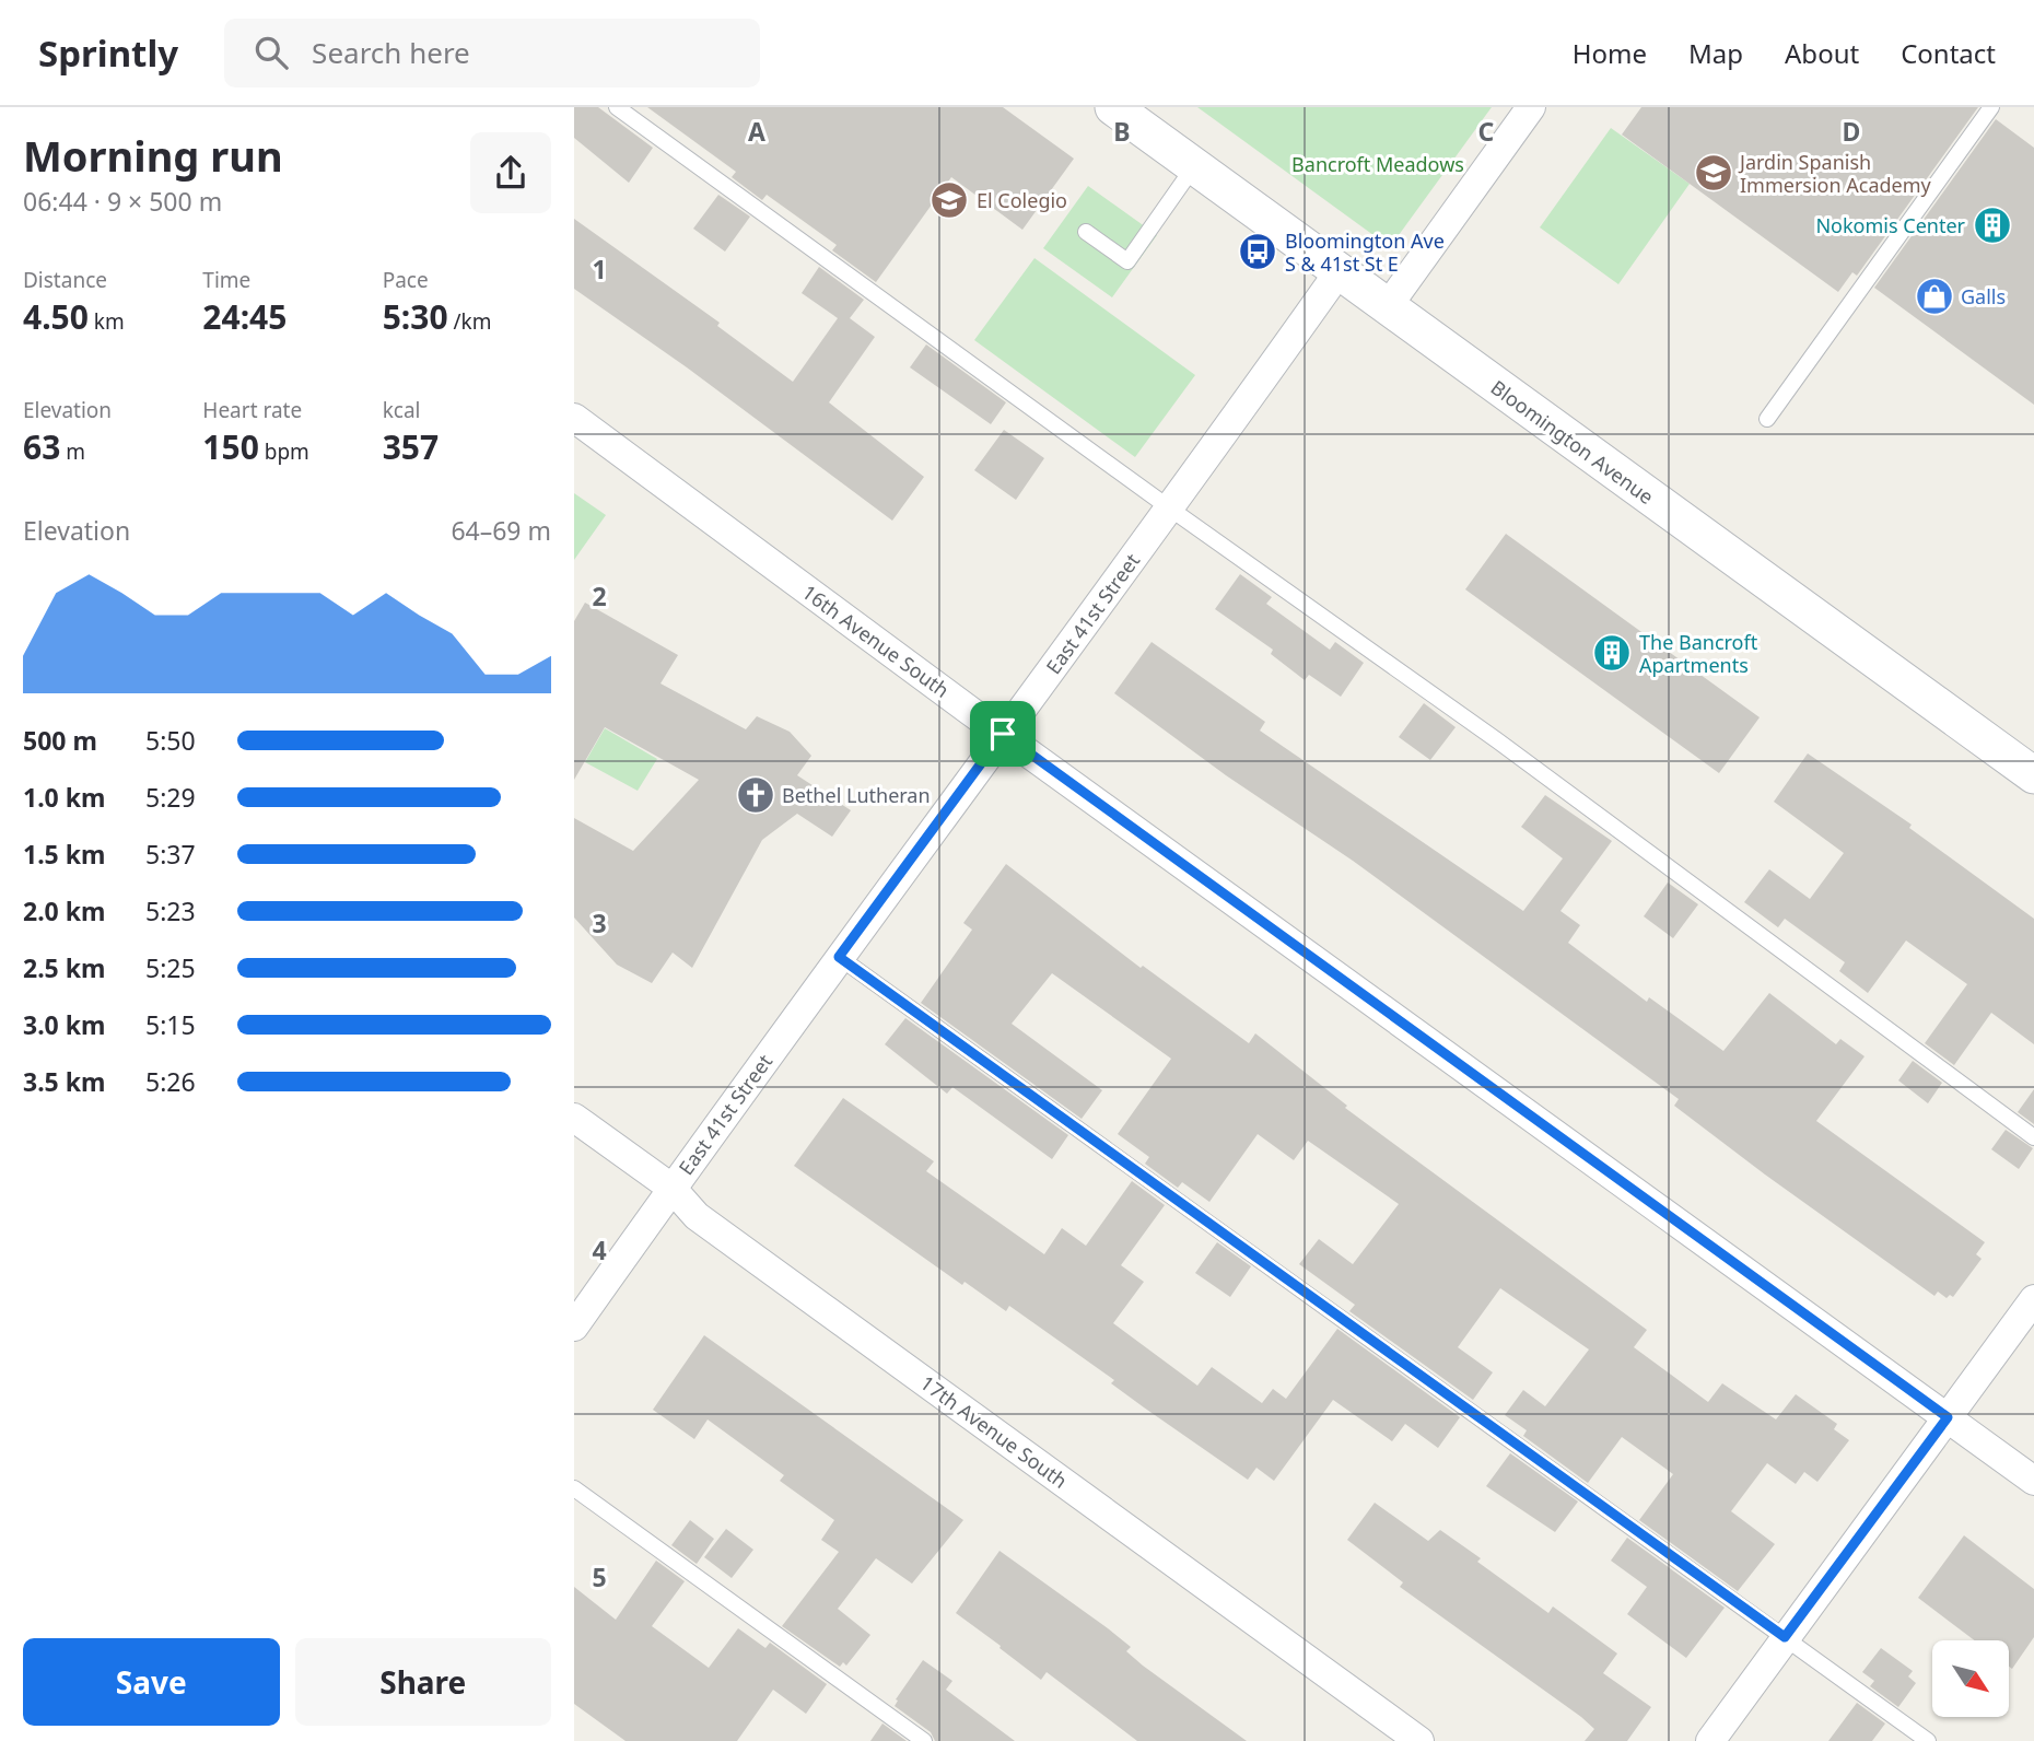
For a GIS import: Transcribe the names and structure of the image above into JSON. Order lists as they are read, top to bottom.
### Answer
{
  "streets": {
    "street": [
      "Bloomington Avenue",
      "East 41st Street",
      "16th Avenue South",
      "17th Avenue South"
    ]
  },
  "crossings": [
    ["Bloomington Avenue", "East 41st Street"],
    ["East 41st Street", "16th Avenue South"],
    ["East 41st Street", "17th Avenue South"]
  ],
  "parks": ["Bancroft Meadows"],
  "places": {
    "school or university": ["Jardin Spanish Immersion Academy", "El Colegio"],
    "building": ["Nokomis Center", "The Bancroft Apartments"],
    "bus stop": ["Bloomington Ave S & 41st St E"],
    "shop": ["Galls"],
    "church": ["Bethel Lutheran"]
  },
  "north": "bottom right",
  "page": {
    "header": "Sprintly",
    "search": "Search here",
    "nav": [
      "Home",
      "Map",
      "About",
      "Contact"
    ],
    "heading": ["Morning run", "06:44 · 9 × 500 m"],
    "stats": [
      ["Distance", "4.50 km"],
      ["Time", "24:45"],
      ["Pace", "5:30 /km"],
      ["Elevation", "63 m"],
      ["Heart rate", "150 bpm"],
      ["kcal", "357"]
    ],
    "chart": ["Elevation", "64–69 m"],
    "list": [
      {
        "name": "500 m",
        "note": "5:50"
      },
      {
        "name": "1.0 km",
        "note": "5:29"
      },
      {
        "name": "1.5 km",
        "note": "5:37"
      },
      {
        "name": "2.0 km",
        "note": "5:23"
      },
      {
        "name": "2.5 km",
        "note": "5:25"
      },
      {
        "name": "3.0 km",
        "note": "5:15"
      },
      {
        "name": "3.5 km",
        "note": "5:26"
      }
    ],
    "buttons": ["Save", "Share"]
  },
  "grid": {
    "columns": [
      "A",
      "B",
      "C",
      "D"
    ],
    "rows": [
      "1",
      "2",
      "3",
      "4",
      "5"
    ]
  }
}
